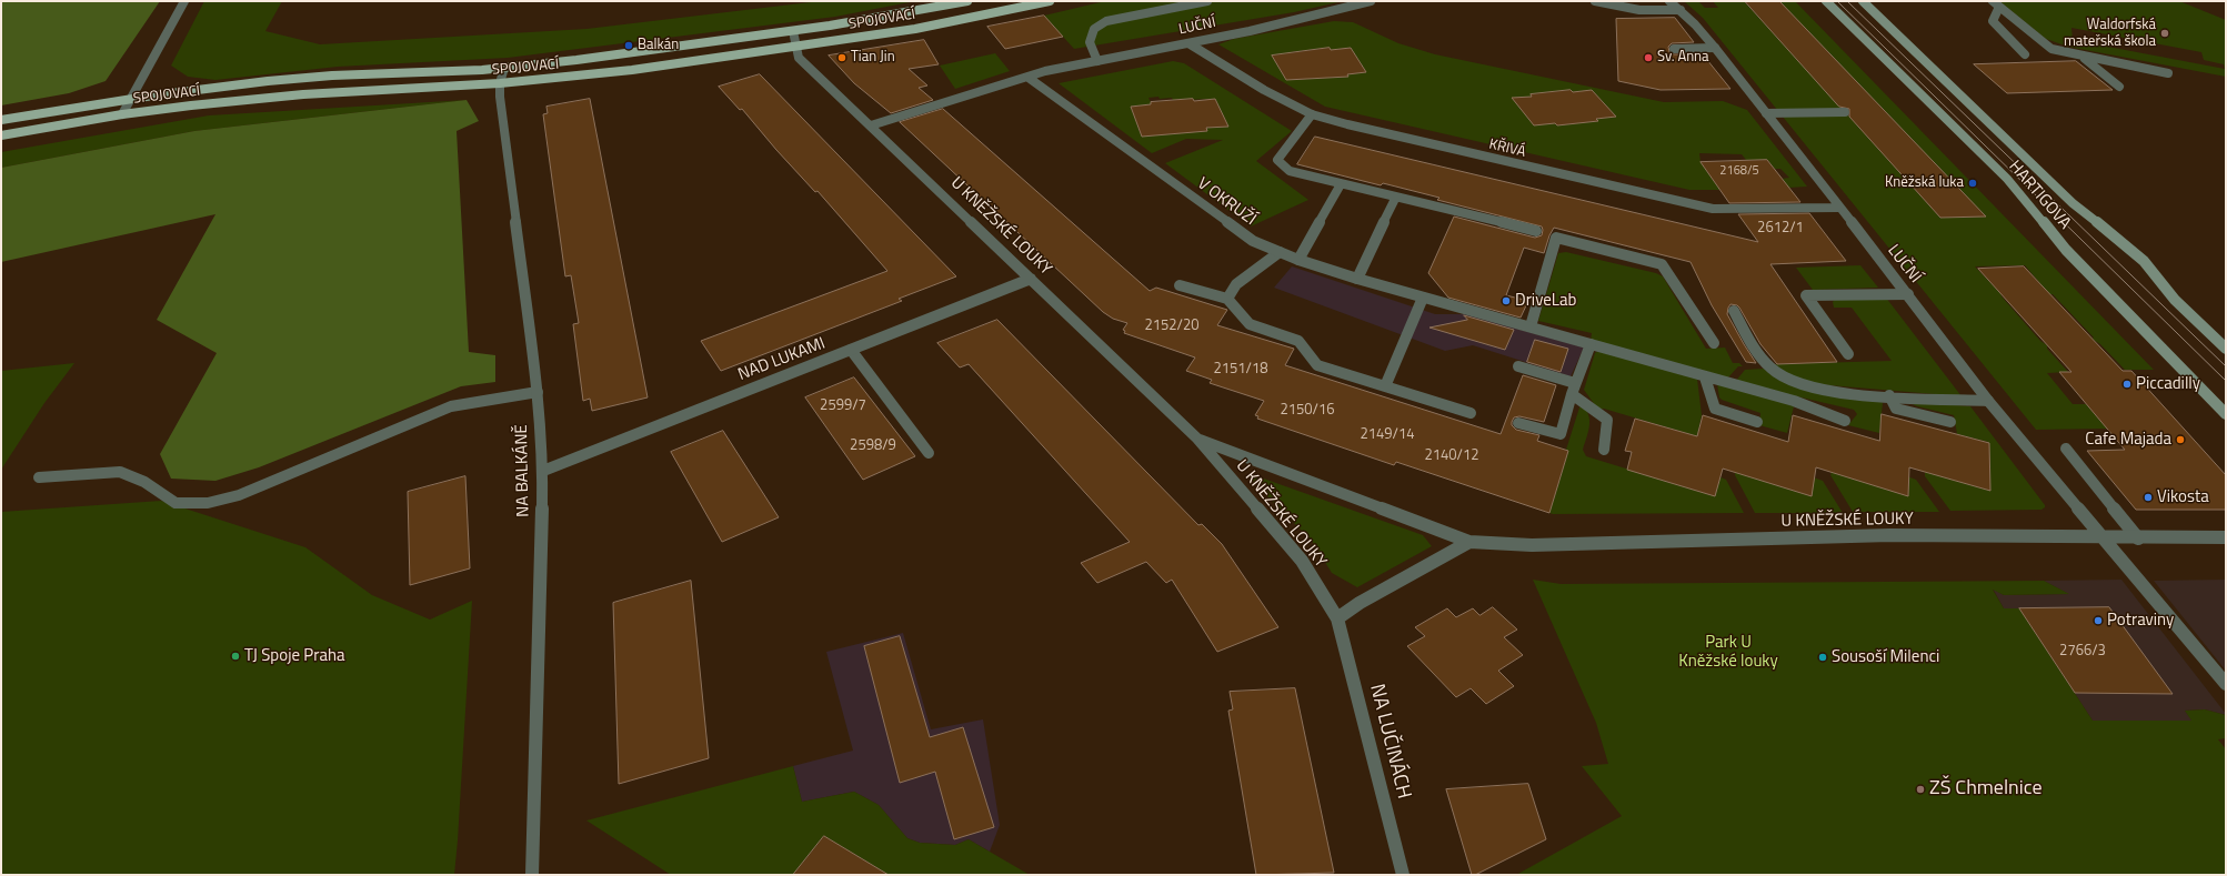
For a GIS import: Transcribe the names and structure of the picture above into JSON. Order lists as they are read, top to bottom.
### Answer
{
  "streets": {
    "main road": ["SPOJOVACÍ", "HARTIGOVA"],
    "street": [
      "LUČNÍ",
      "KŘIVÁ",
      "V OKRUŽÍ",
      "U KNĚŽSKÉ LOUKY",
      "NAD LUKAMI",
      "NA BALKÁNĚ",
      "NA LUČINÁCH"
    ]
  },
  "crossings": [
    ["SPOJOVACÍ", "U KNĚŽSKÉ LOUKY"],
    ["SPOJOVACÍ", "NA BALKÁNĚ"],
    ["LUČNÍ", "KŘIVÁ"],
    ["LUČNÍ", "V OKRUŽÍ"],
    ["LUČNÍ", "U KNĚŽSKÉ LOUKY"],
    ["U KNĚŽSKÉ LOUKY", "NAD LUKAMI"],
    ["U KNĚŽSKÉ LOUKY", "NA LUČINÁCH"],
    ["NAD LUKAMI", "NA BALKÁNĚ"]
  ],
  "parks": ["Park U Kněžské louky"],
  "places": [
    "Waldorfská mateřská škola",
    "Balkán",
    "Tian Jin",
    "Sv. Anna",
    "Kněžská luka",
    "DriveLab",
    "Piccadilly",
    "Cafe Majada",
    "Vikosta",
    "Potraviny",
    "TJ Spoje Praha",
    "Sousoší Milenci",
    "ZŠ Chmelnice"
  ],
  "house_numbers": [
    "2168/5",
    "2612/1",
    "2152/20",
    "2151/18",
    "2599/7",
    "2150/16",
    "2149/14",
    "2598/9",
    "2140/12",
    "2766/3"
  ]
}
